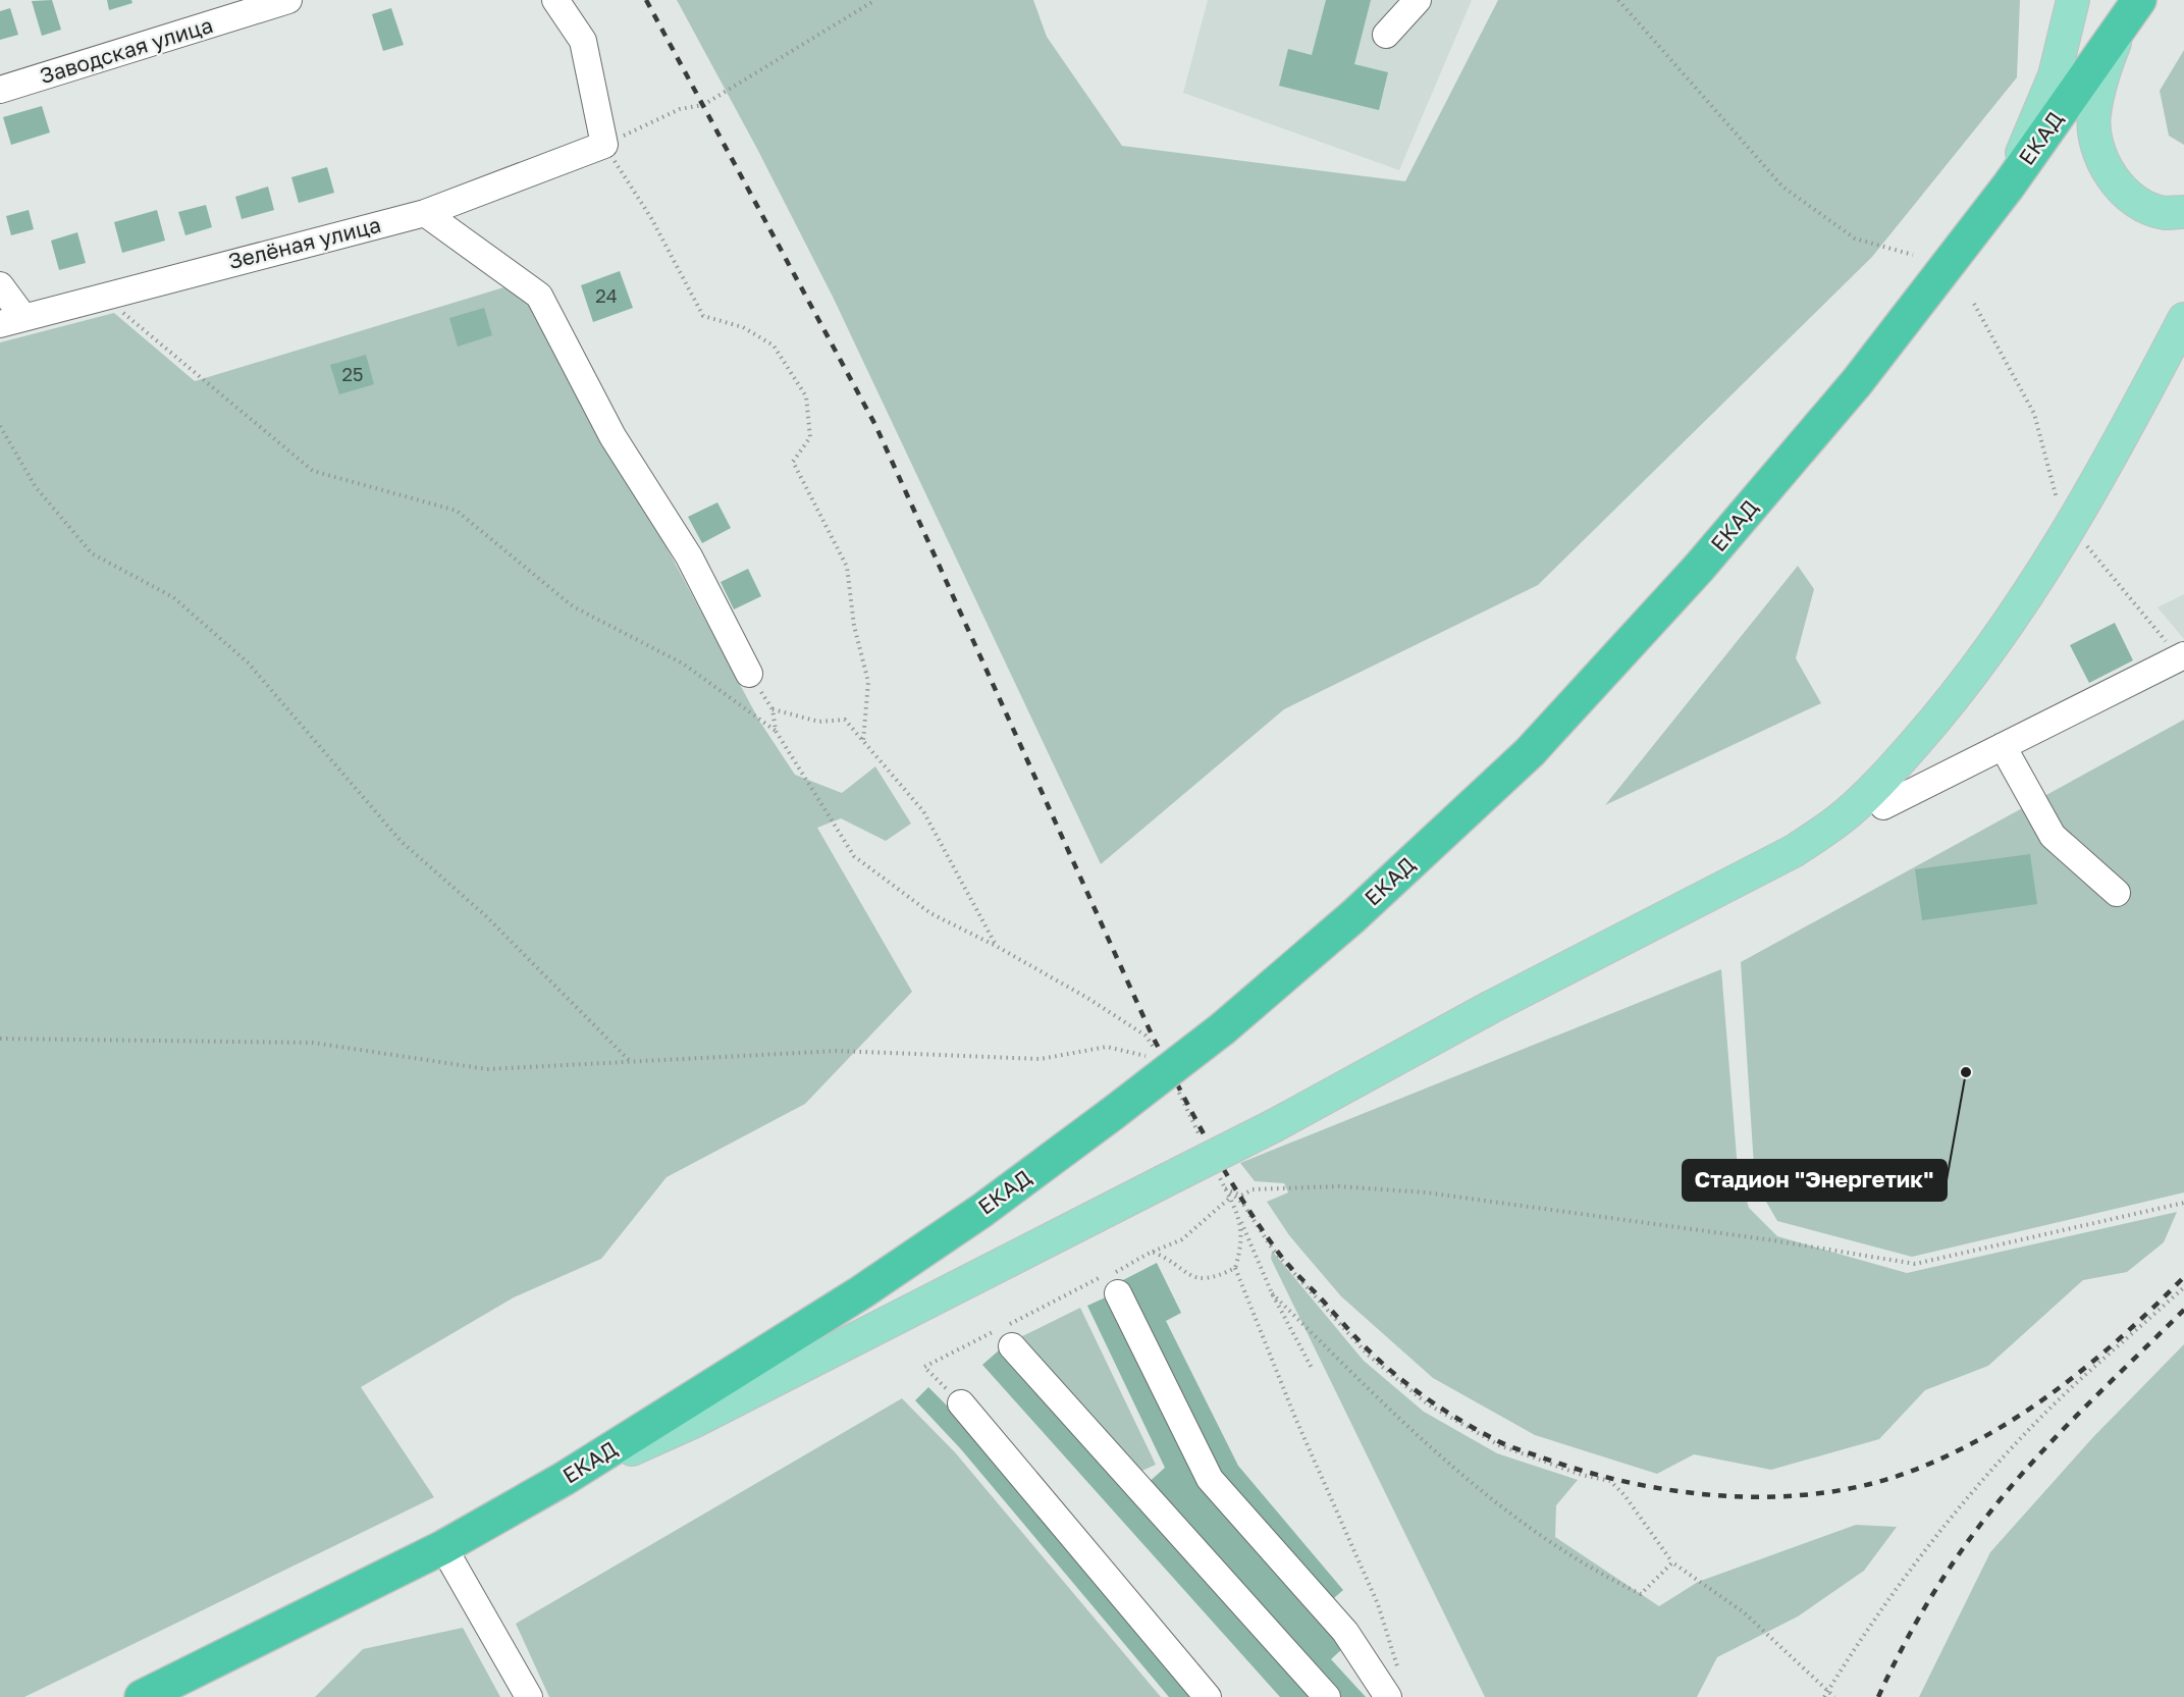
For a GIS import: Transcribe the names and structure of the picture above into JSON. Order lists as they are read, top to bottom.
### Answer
{
  "streets": {
    "highway": ["ЕКАД"],
    "street": ["Заводская улица", "Зелёная улица"]
  },
  "places": ["Стадион \"Энергетик\""],
  "house_numbers": ["24", "25"]
}
